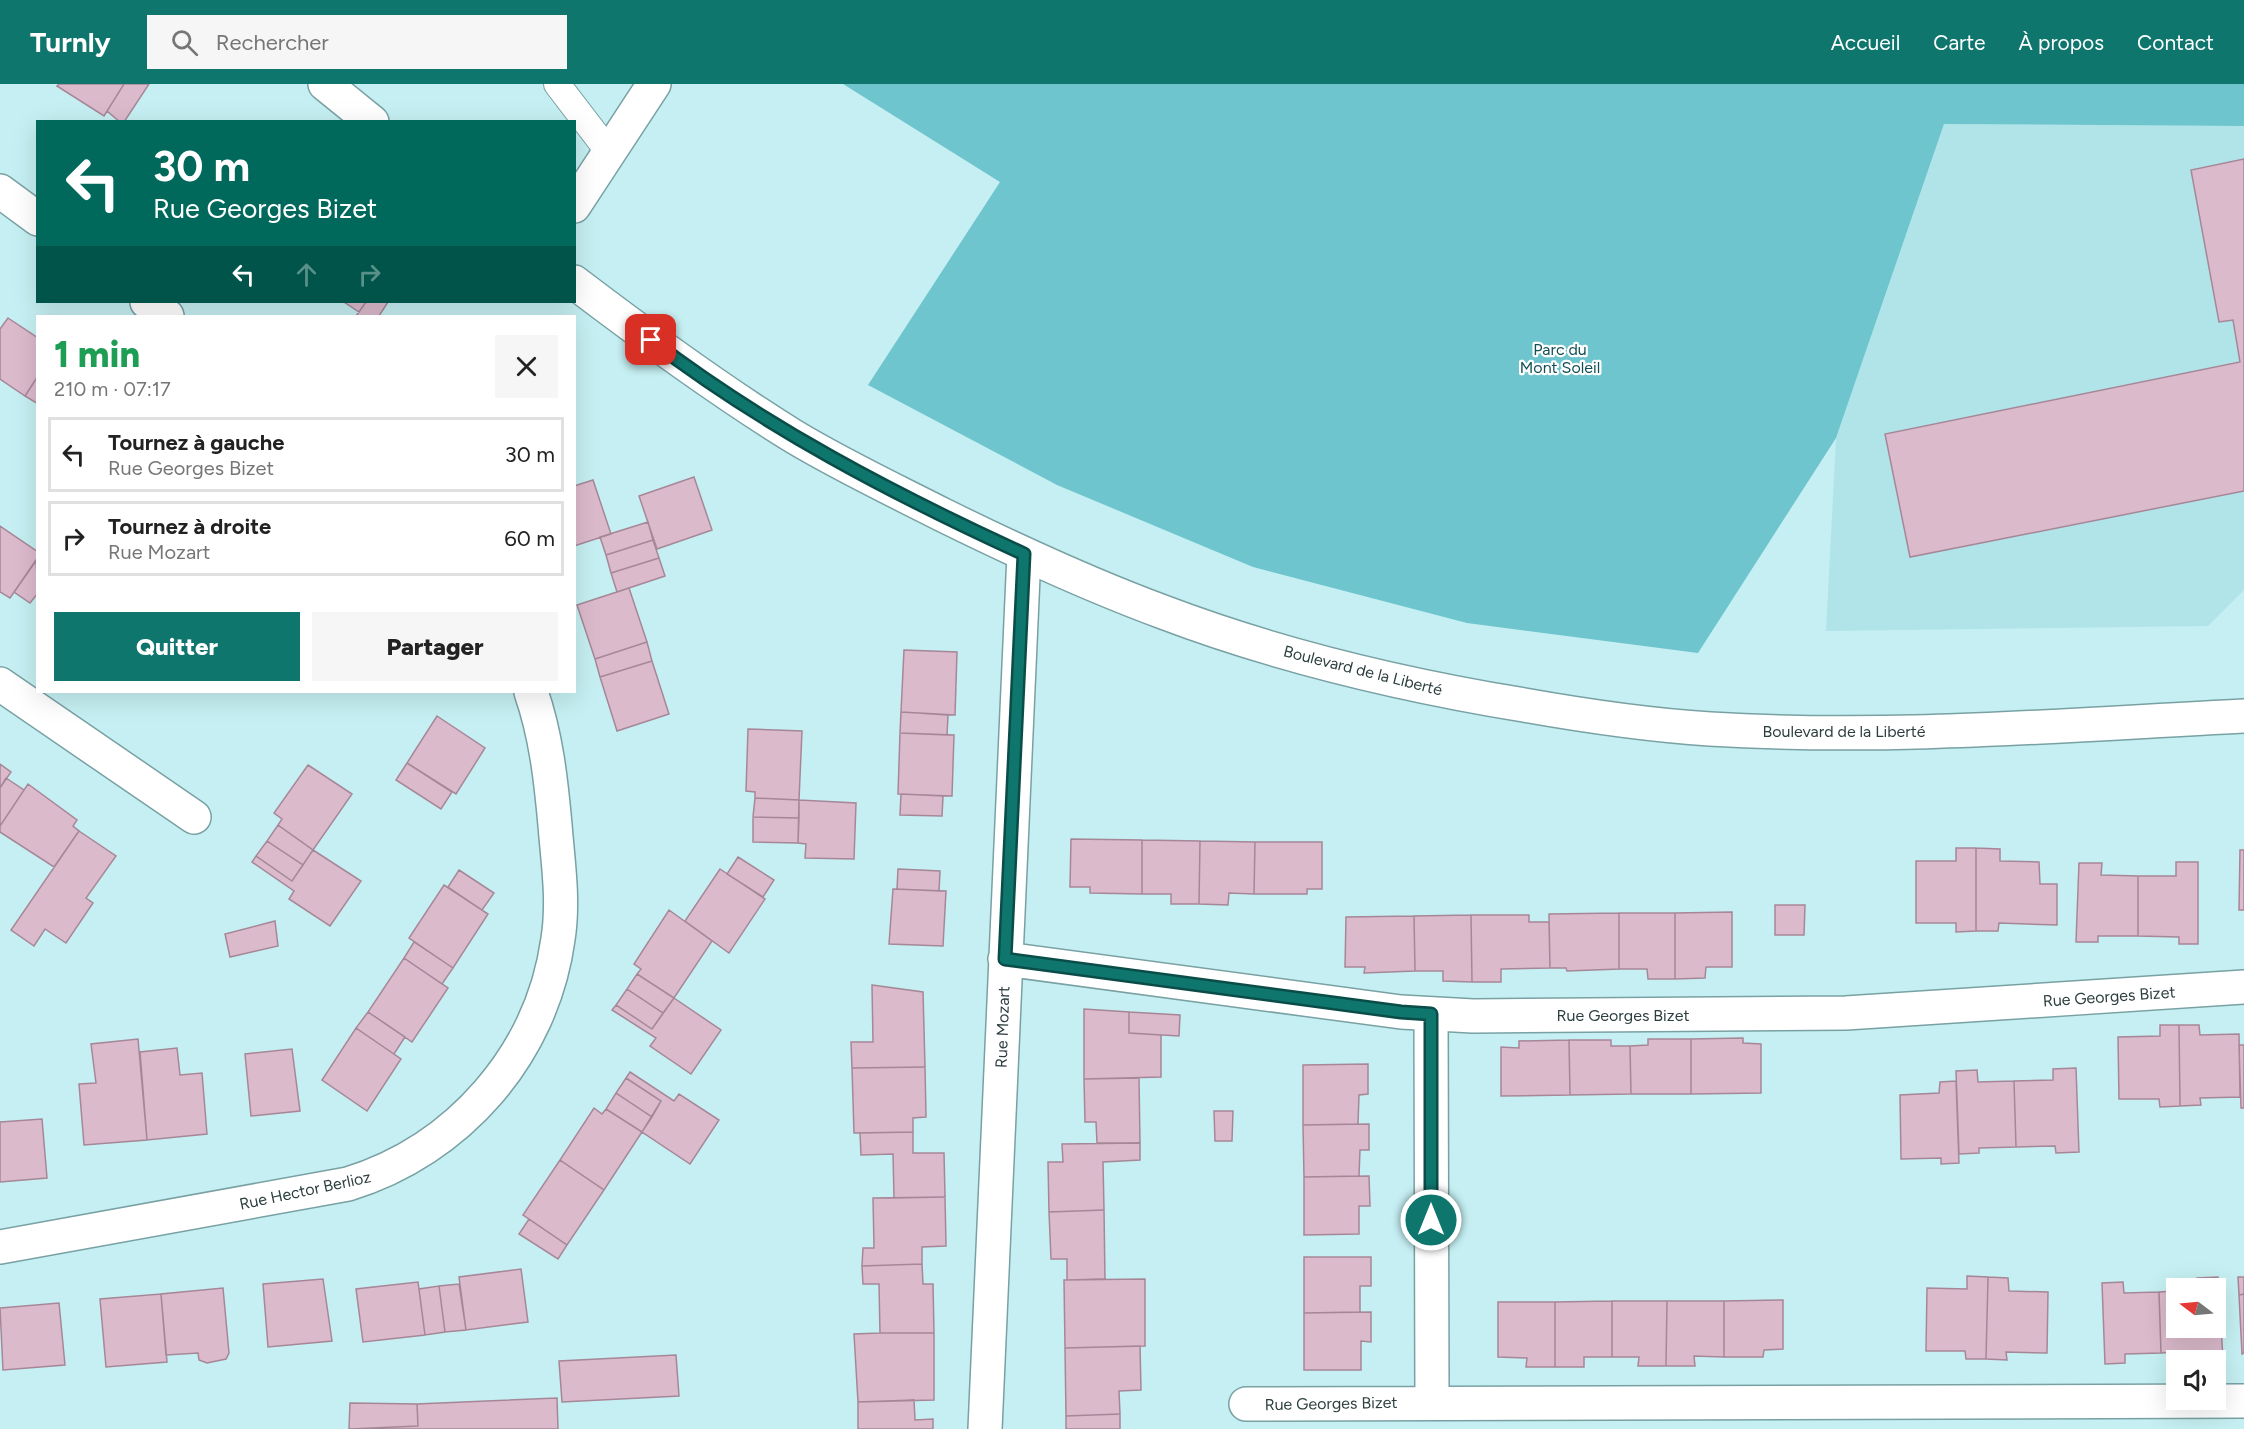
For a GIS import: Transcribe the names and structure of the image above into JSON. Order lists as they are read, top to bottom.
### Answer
{
  "streets": {
    "street": [
      "Boulevard de la Liberté",
      "Rue Georges Bizet",
      "Rue Mozart",
      "Rue Hector Berlioz"
    ]
  },
  "crossings": [
    ["Boulevard de la Liberté", "Rue Mozart"],
    ["Rue Georges Bizet", "Rue Mozart"]
  ],
  "parks": ["Parc du Mont Soleil"],
  "north": "left",
  "page": {
    "header": "Turnly",
    "search": "Rechercher",
    "nav": [
      "Accueil",
      "Carte",
      "À propos",
      "Contact"
    ],
    "turn": ["30 m", "Rue Georges Bizet"],
    "heading": ["1 min", "210 m · 07:17"],
    "list": [
      {
        "name": "Tournez à gauche",
        "note": "Rue Georges Bizet",
        "value": "30 m"
      },
      {
        "name": "Tournez à droite",
        "note": "Rue Mozart",
        "value": "60 m"
      }
    ],
    "buttons": ["Quitter", "Partager"]
  }
}
